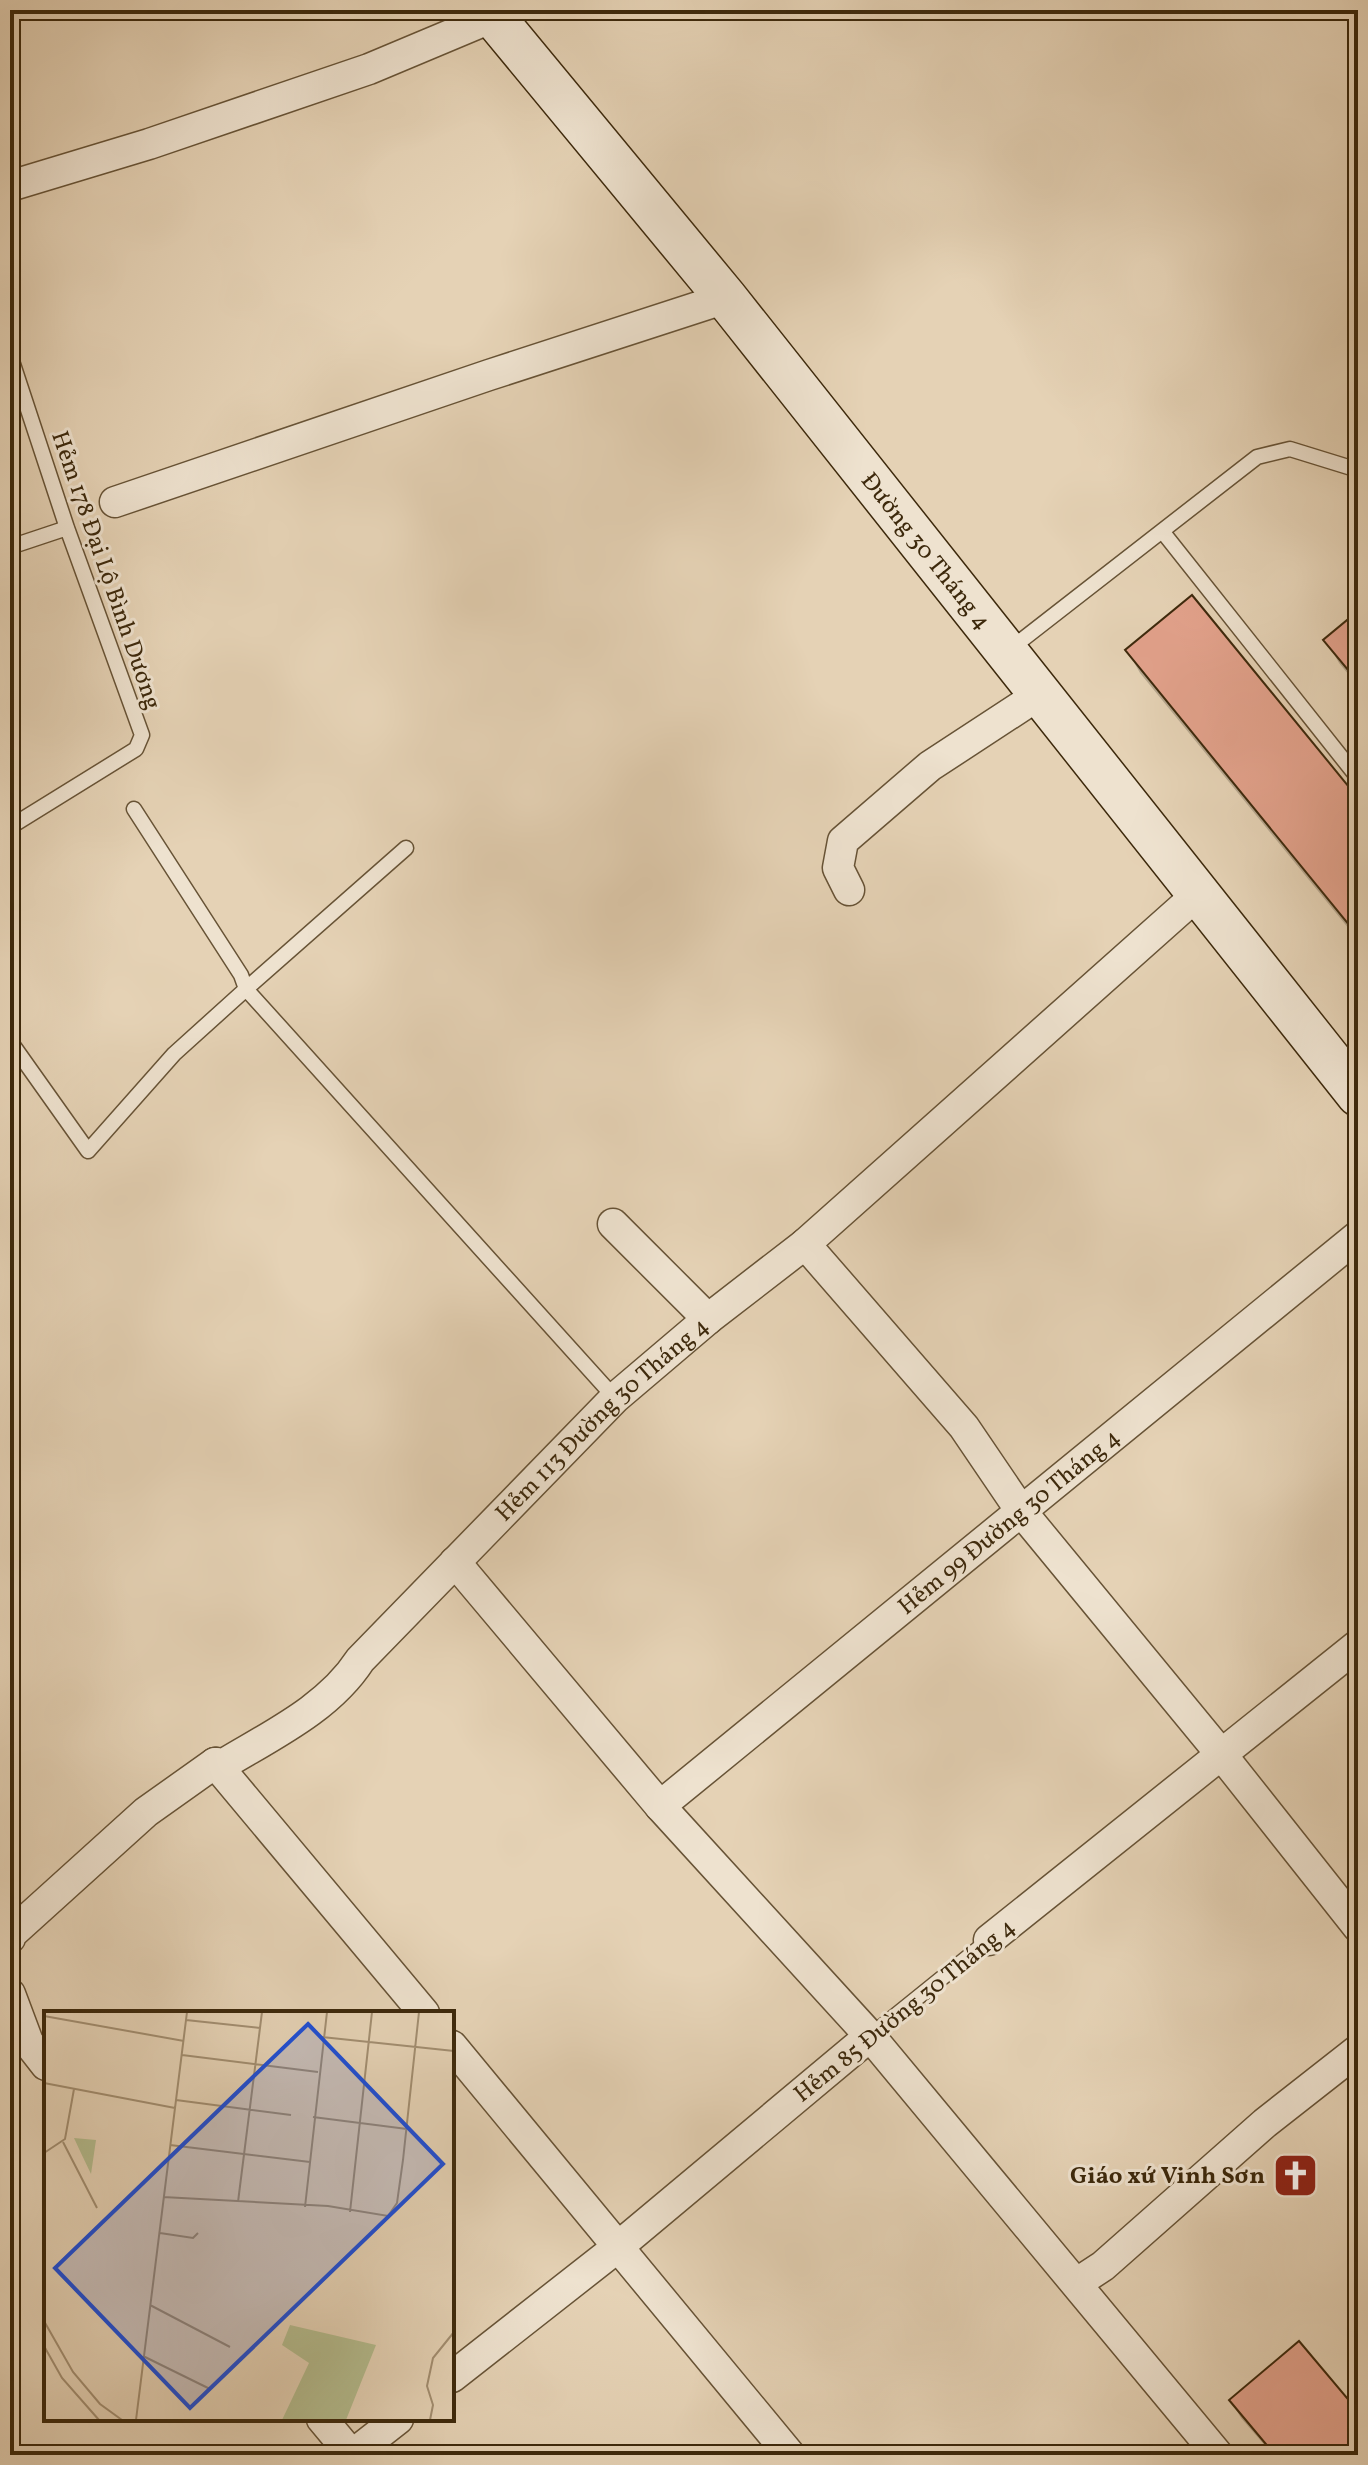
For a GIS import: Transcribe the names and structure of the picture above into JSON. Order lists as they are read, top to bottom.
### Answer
{
  "streets": {
    "main road": ["Đường 30 Tháng 4"],
    "street": ["Hẻm 113 Đường 30 Tháng 4", "Hẻm 99 Đường 30 Tháng 4", "Hẻm 85 Đường 30 Tháng 4"],
    "lane": ["Hẻm 178 Đại Lộ Bình Dương"]
  },
  "crossings": [
    ["Đường 30 Tháng 4", "Hẻm 113 Đường 30 Tháng 4"]
  ],
  "places": {
    "church": ["Giáo xứ Vinh Sơn"]
  }
}
